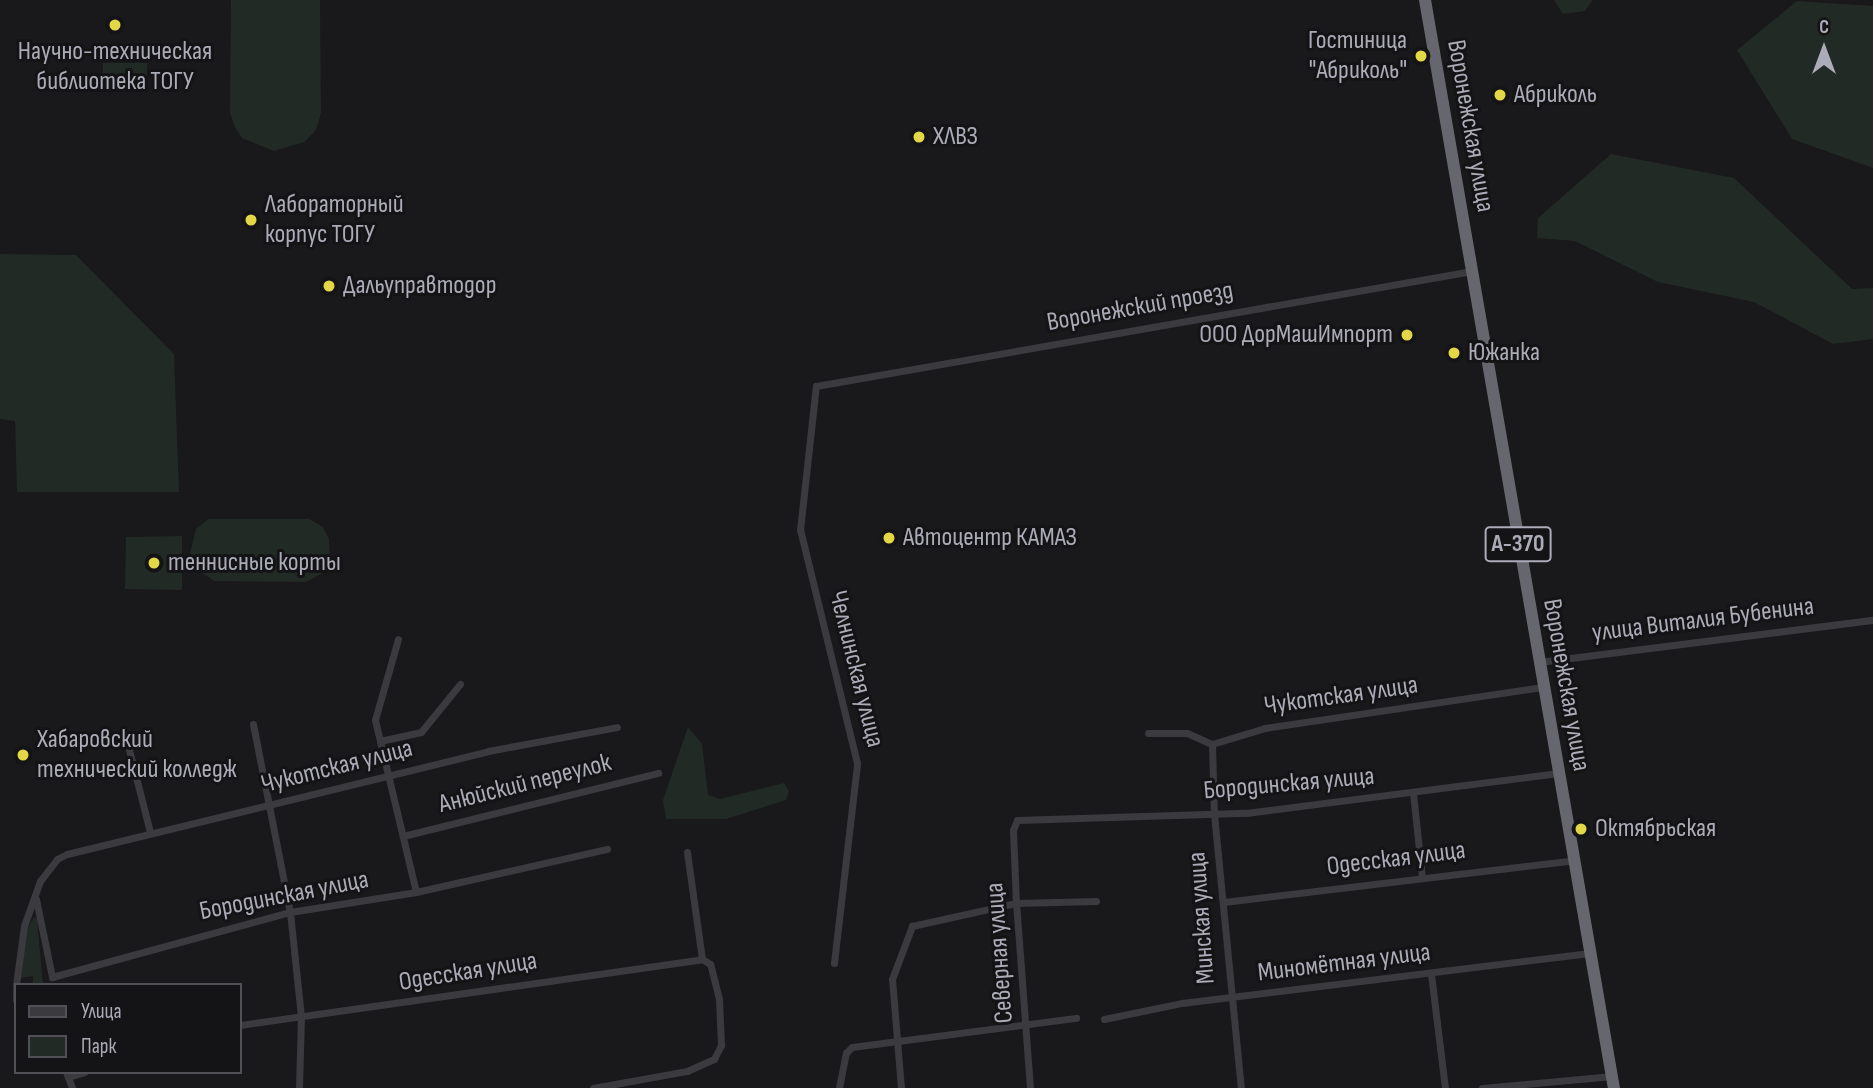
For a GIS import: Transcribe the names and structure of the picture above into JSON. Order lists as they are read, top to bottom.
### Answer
{
  "streets": {
    "highway": ["Воронежская улица", "А-370"],
    "street": [
      "Воронежский проезд",
      "улица Виталия Бубенина",
      "Челнинская улица",
      "Чукотская улица",
      "Анюйский переулок",
      "Бородинская улица",
      "Одесская улица",
      "Минская улица",
      "Северная улица",
      "Миномётная улица"
    ]
  },
  "crossings": [
    ["Воронежская улица", "Воронежский проезд"],
    ["Воронежская улица", "улица Виталия Бубенина"],
    ["Воронежская улица", "Чукотская улица"],
    ["Воронежская улица", "Бородинская улица"],
    ["Воронежская улица", "Одесская улица"],
    ["Воронежская улица", "Миномётная улица"],
    ["Воронежский проезд", "Челнинская улица"],
    ["Чукотская улица", "Бородинская улица"],
    ["Чукотская улица", "Минская улица"],
    ["Бородинская улица", "Минская улица"],
    ["Бородинская улица", "Северная улица"],
    ["Одесская улица", "Минская улица"],
    ["Минская улица", "Миномётная улица"]
  ],
  "places": [
    "Научно-техническая библиотека ТОГУ",
    "Гостиница \"Абриколь\"",
    "Абриколь",
    "ХЛВЗ",
    "Лабораторный корпус ТОГУ",
    "Дальуправтодор",
    "ООО ДорМашИмпорт",
    "Южанка",
    "Автоцентр КАМАЗ",
    "теннисные корты",
    "Хабаровский технический колледж",
    "Октябрьская"
  ],
  "legend": ["Улица", "Парк"],
  "north": "top"
}
